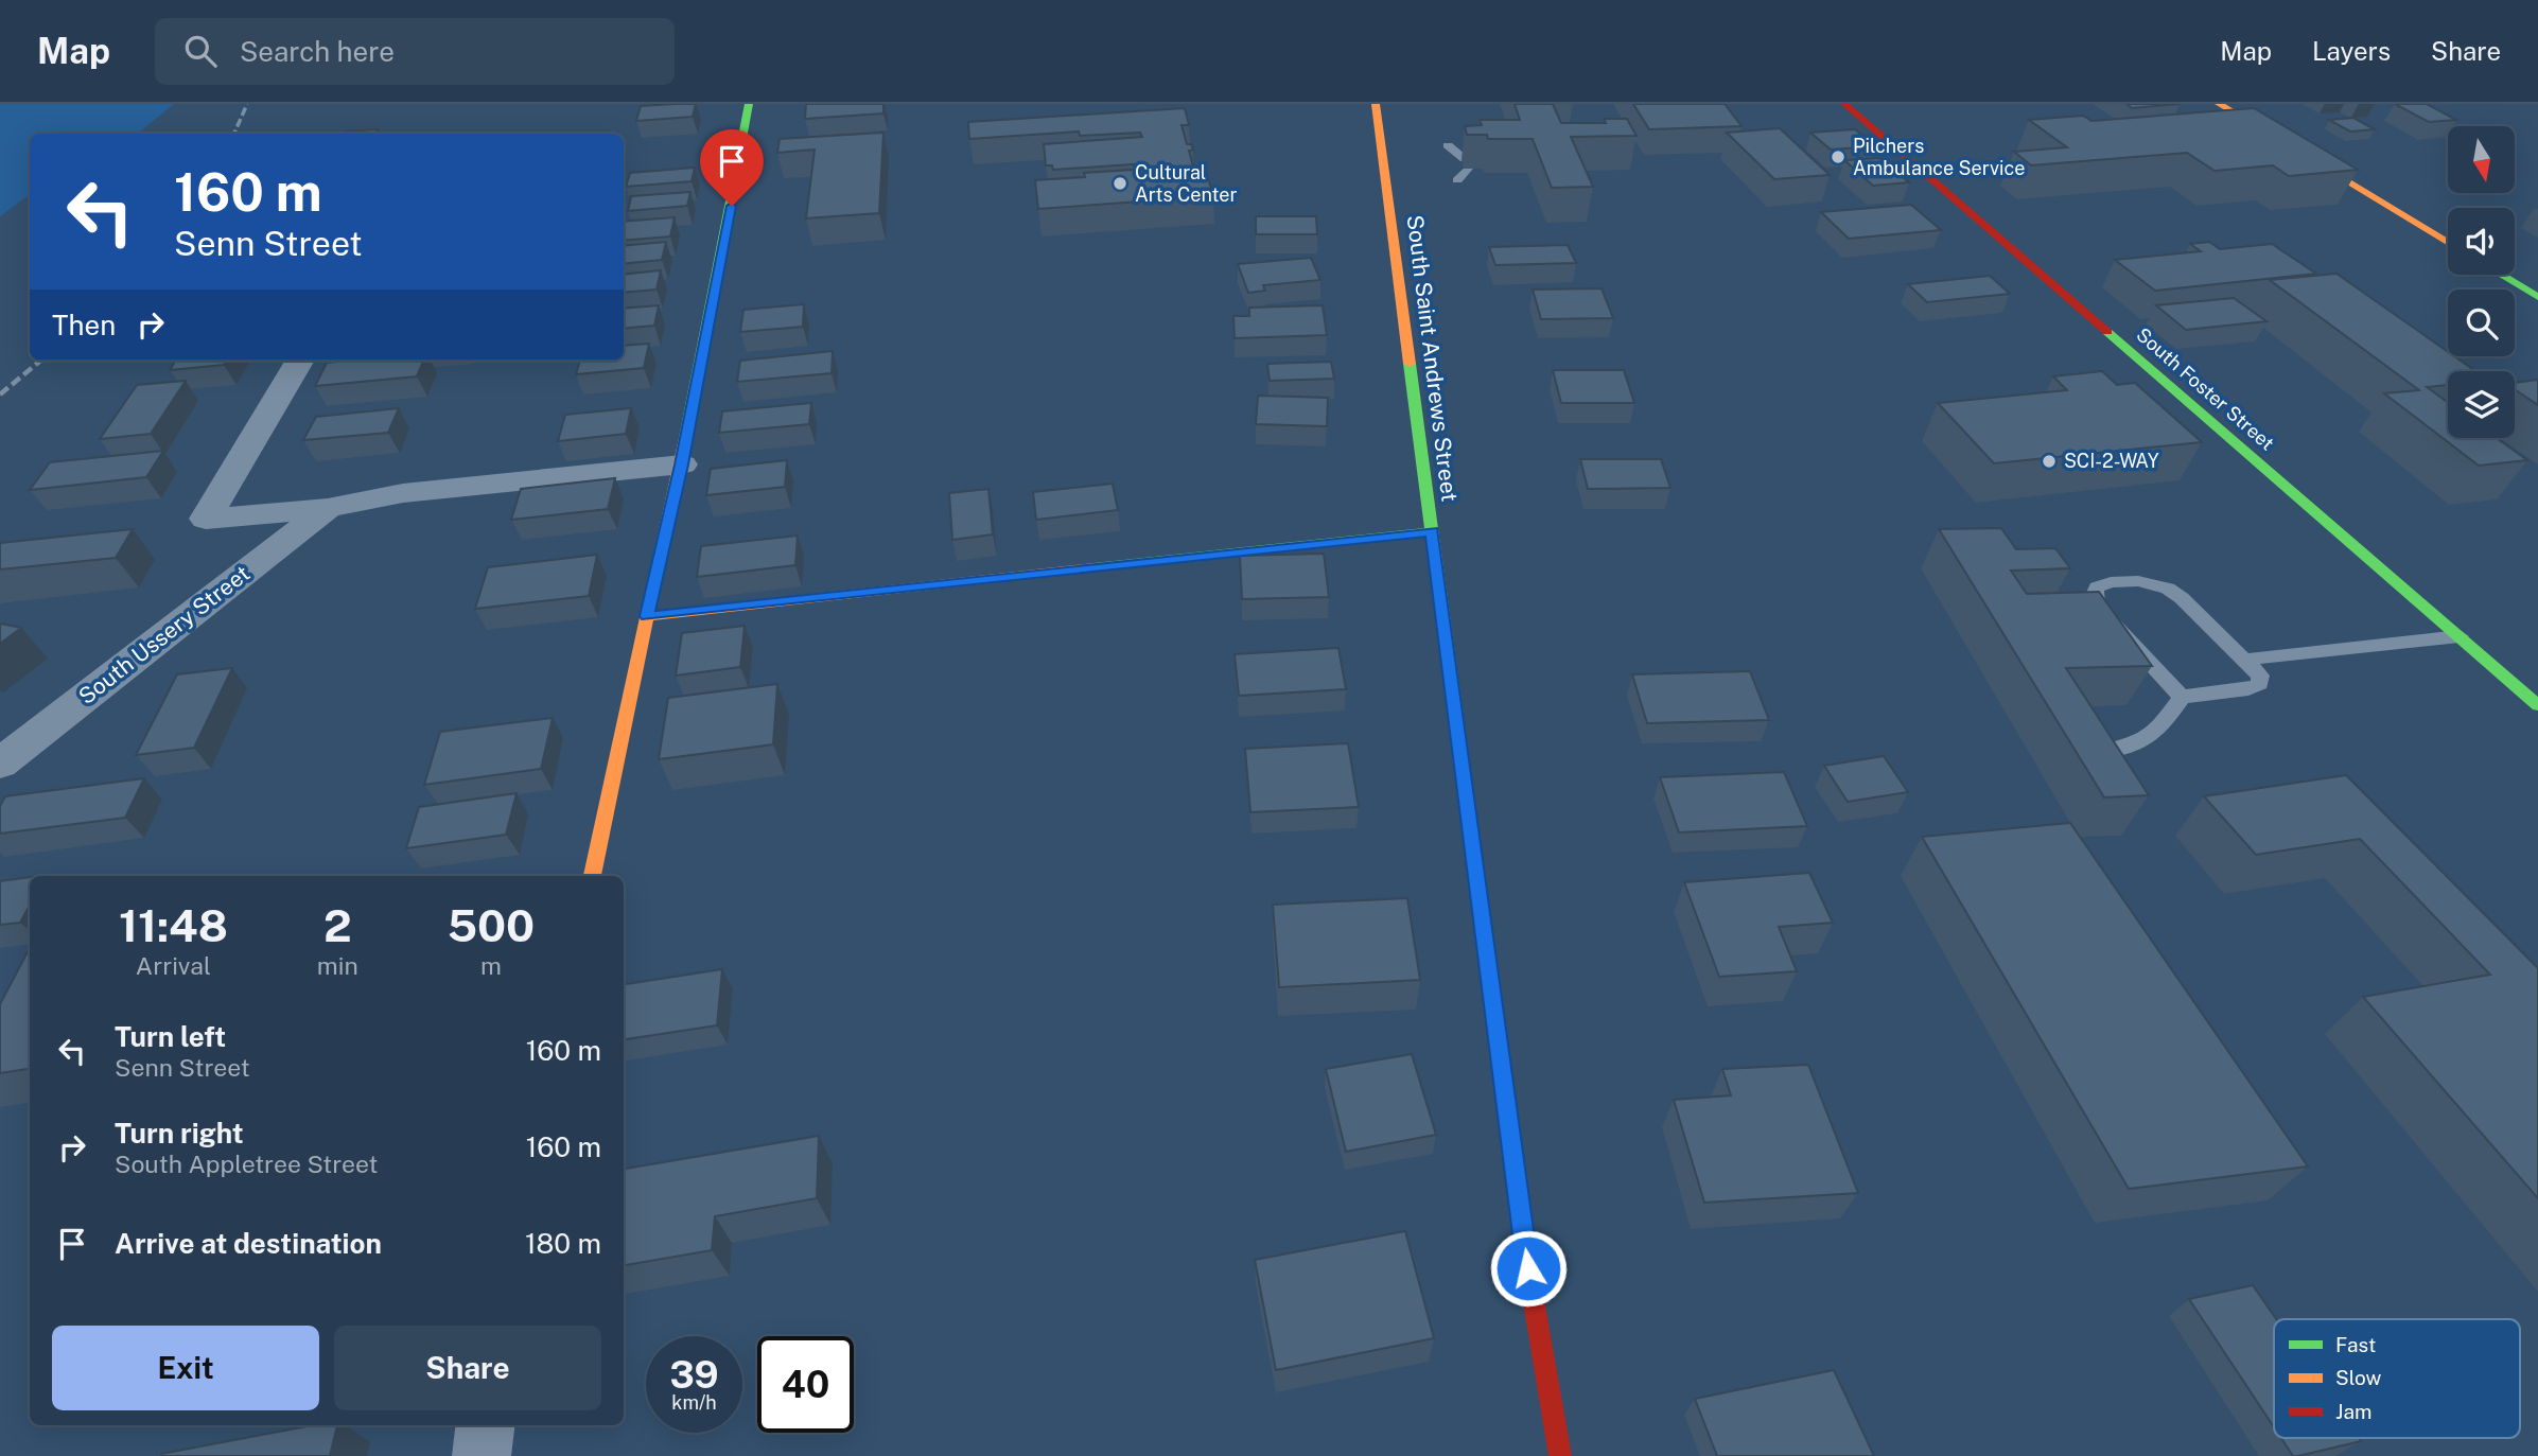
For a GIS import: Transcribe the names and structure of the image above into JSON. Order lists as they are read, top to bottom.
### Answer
{
  "streets": {
    "street": ["South Saint Andrews Street", "South Foster Street", "South Ussery Street"]
  },
  "places": ["Pilchers Ambulance Service", "Cultural Arts Center", "SCI-2-WAY"],
  "legend": ["Fast", "Slow", "Jam"],
  "north": "bottom",
  "page": {
    "header": "Map",
    "search": "Search here",
    "nav": ["Map", "Layers", "Share"],
    "turn": ["160 m", "Senn Street"],
    "then": "Then",
    "eta": [
      "11:48",
      "Arrival",
      "2",
      "min",
      "500",
      "m"
    ],
    "list": [
      {
        "name": "Turn left",
        "note": "Senn Street",
        "value": "160 m"
      },
      {
        "name": "Turn right",
        "note": "South Appletree Street",
        "value": "160 m"
      },
      {
        "name": "Arrive at destination",
        "value": "180 m"
      }
    ],
    "buttons": ["Exit", "Share"],
    "speed": "39 km/h",
    "limit": "40"
  }
}
